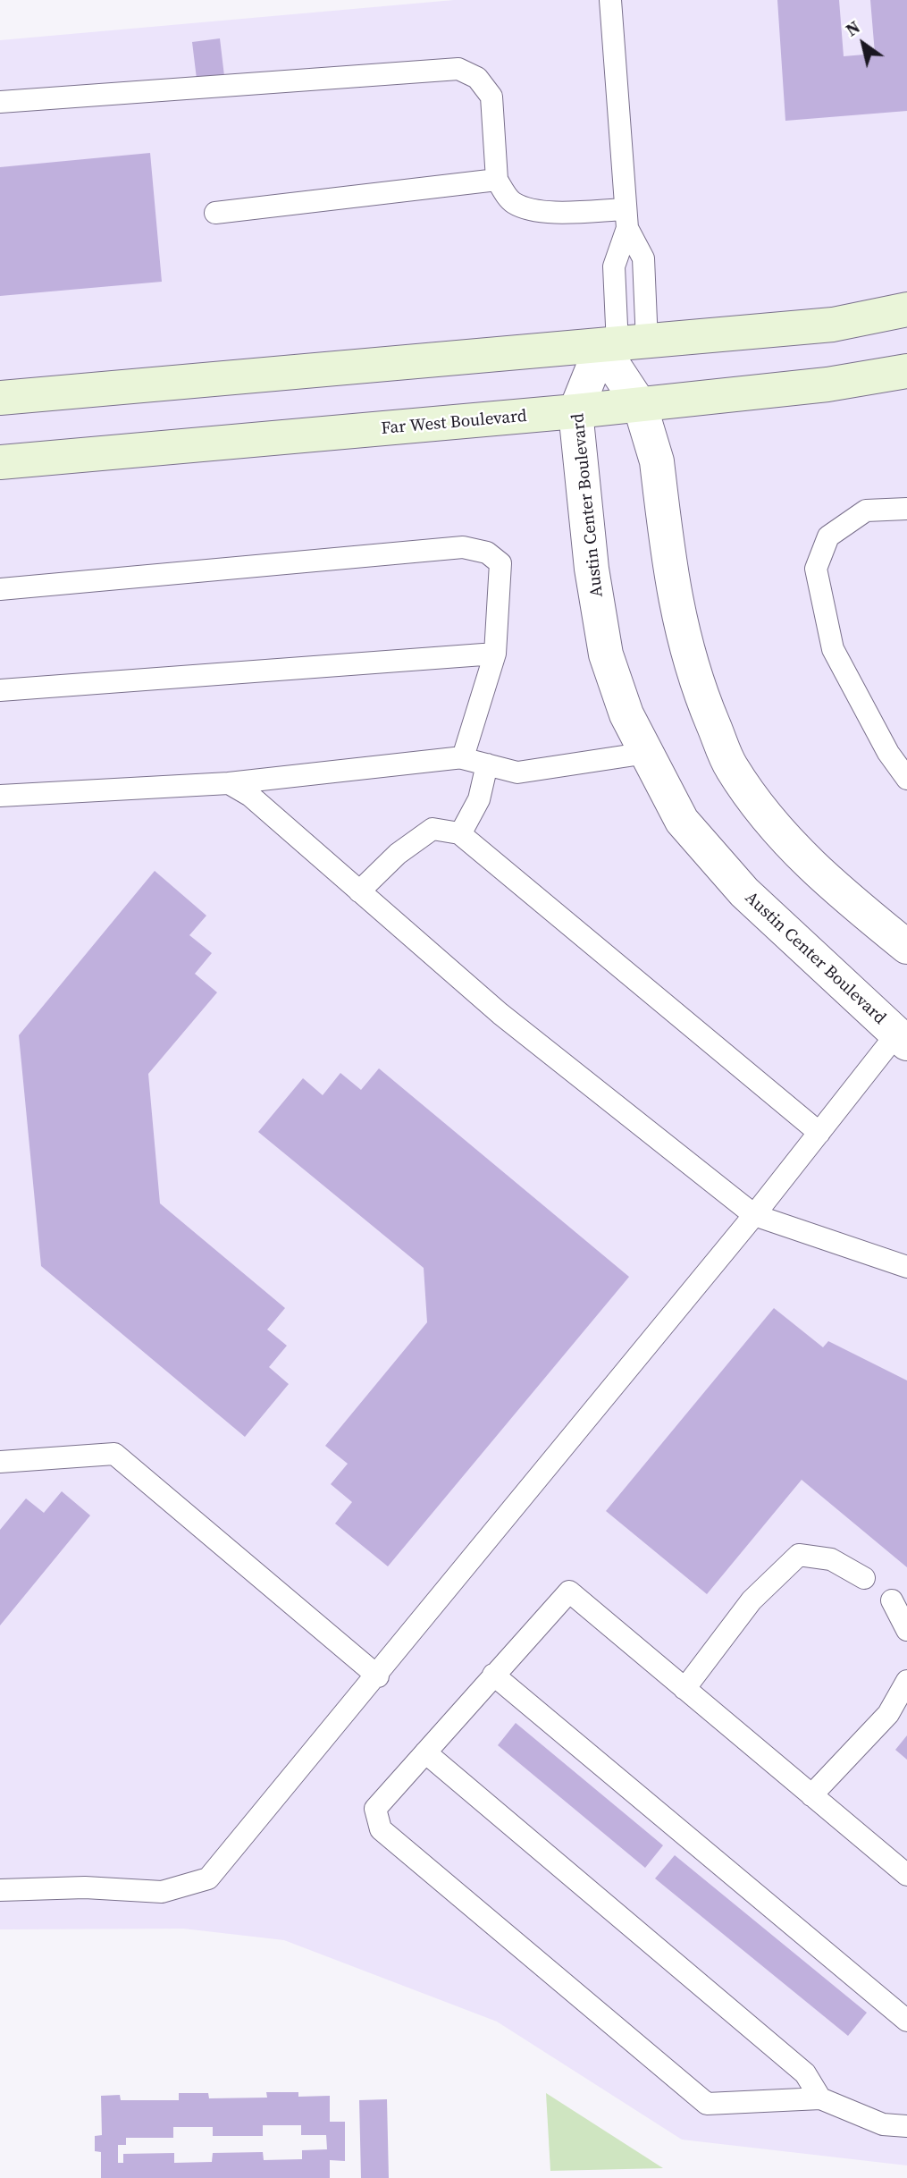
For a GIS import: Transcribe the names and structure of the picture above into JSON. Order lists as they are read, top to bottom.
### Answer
{
  "streets": {
    "street": ["Far West Boulevard", "Austin Center Boulevard"]
  },
  "crossings": [
    ["Far West Boulevard", "Austin Center Boulevard"]
  ],
  "north": "top left"
}
